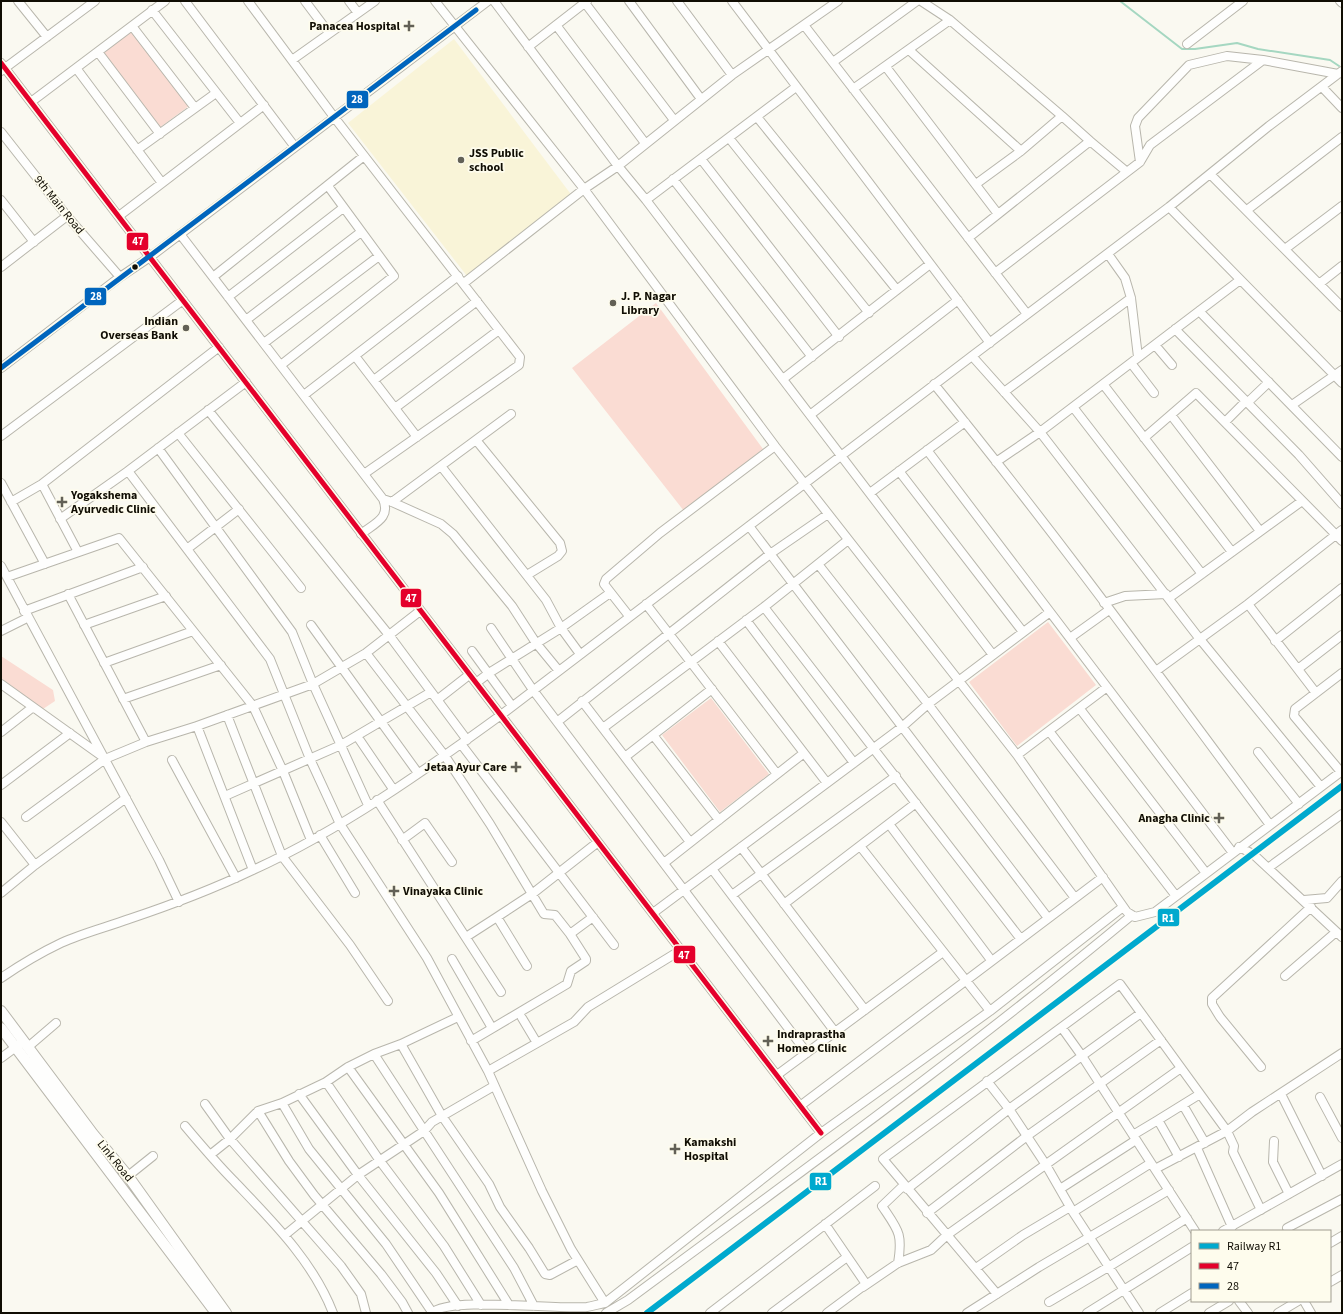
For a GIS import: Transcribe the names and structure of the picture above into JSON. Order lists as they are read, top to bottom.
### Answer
{
  "streets": {
    "main road": ["Link Road"],
    "street": ["9th Main Road"]
  },
  "places": {
    "health": [
      "Panacea Hospital",
      "Yogakshema Ayurvedic Clinic",
      "Jetaa Ayur Care",
      "Anagha Clinic",
      "Vinayaka Clinic",
      "Indraprastha Homeo Clinic",
      "Kamakshi Hospital"
    ],
    "other": ["JSS Public school", "J. P. Nagar Library", "Indian Overseas Bank"]
  },
  "lines": ["transit line 28", "transit line 47", "rail line R1"],
  "legend": ["Railway R1", "47", "28"]
}
